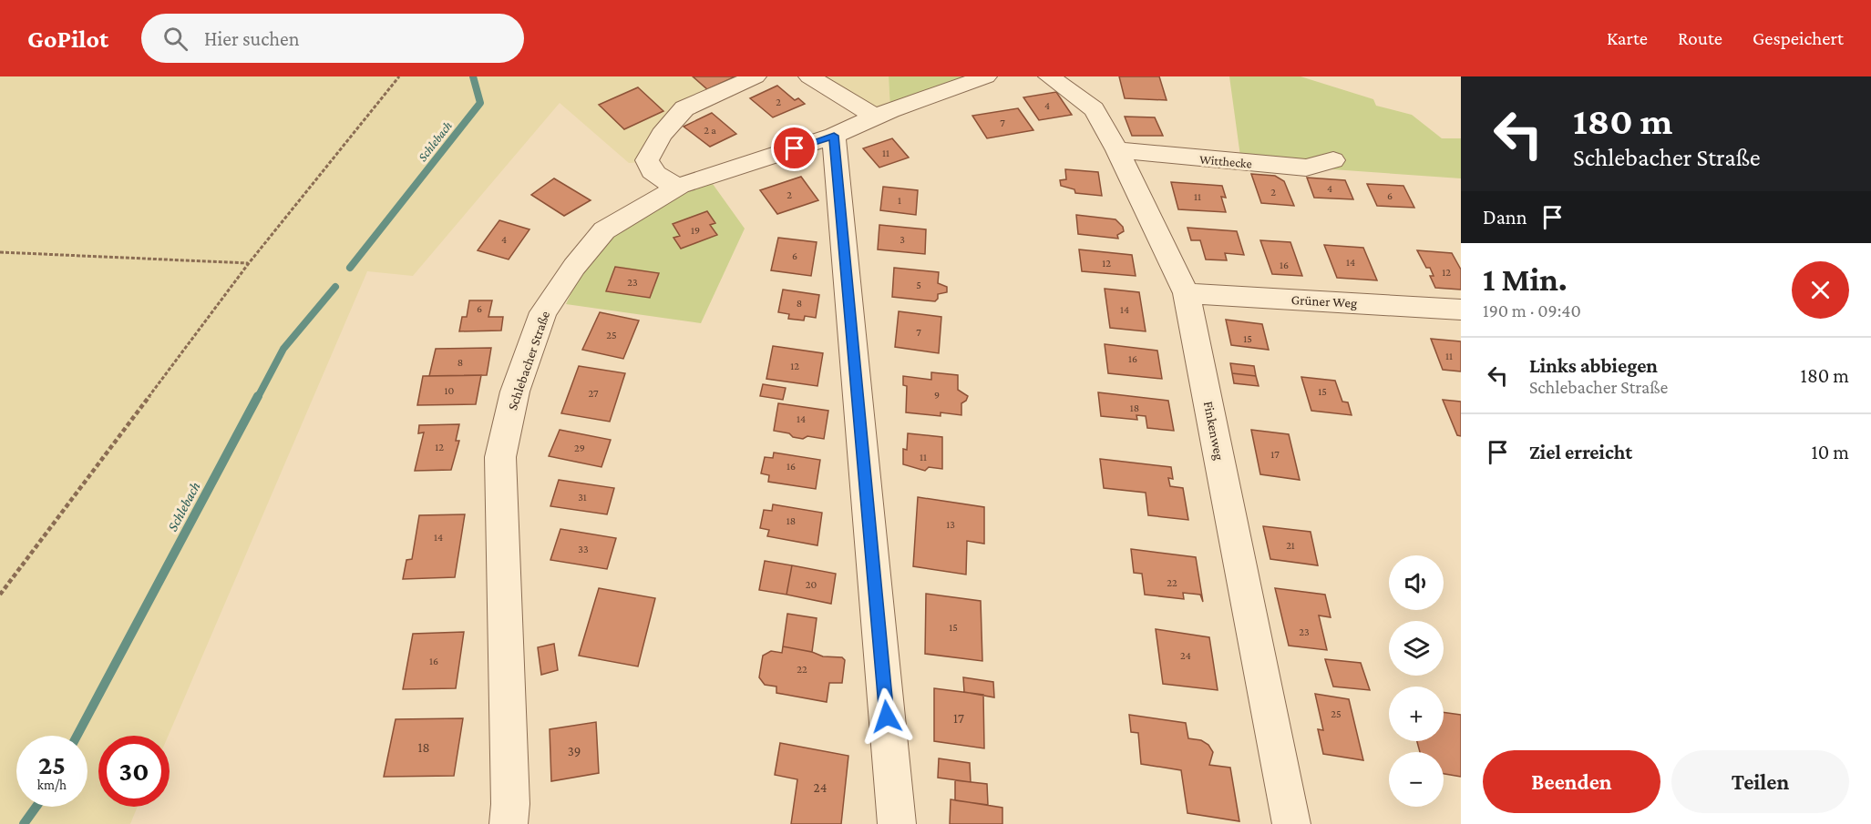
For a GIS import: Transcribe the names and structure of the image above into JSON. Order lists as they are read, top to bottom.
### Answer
{
  "streets": {
    "street": [
      "Witthecke",
      "Grüner Weg",
      "Schlebacher Straße",
      "Finkenweg"
    ]
  },
  "crossings": [
    ["Witthecke", "Finkenweg"],
    ["Grüner Weg", "Finkenweg"]
  ],
  "water": ["Schlebach"],
  "house_numbers": [
    "2",
    "4",
    "7",
    "2 a",
    "11",
    "4",
    "2",
    "2",
    "6",
    "11",
    "1",
    "19",
    "4",
    "3",
    "6",
    "14",
    "12",
    "16",
    "12",
    "23",
    "5",
    "8",
    "6",
    "14",
    "7",
    "25",
    "15",
    "11",
    "16",
    "8",
    "12",
    "10",
    "15",
    "27",
    "9",
    "18",
    "14",
    "12",
    "29",
    "17",
    "11",
    "16",
    "31",
    "18",
    "13",
    "14",
    "21",
    "33",
    "22",
    "20",
    "15",
    "23",
    "24",
    "16",
    "22",
    "25",
    "17",
    "18",
    "39",
    "24"
  ],
  "page": {
    "header": "GoPilot",
    "search": "Hier suchen",
    "nav": ["Karte", "Route", "Gespeichert"],
    "turn": ["180 m", "Schlebacher Straße"],
    "then": "Dann",
    "heading": ["1 Min.", "190 m · 09:40"],
    "list": [
      {
        "name": "Links abbiegen",
        "note": "Schlebacher Straße",
        "value": "180 m"
      },
      {
        "name": "Ziel erreicht",
        "value": "10 m"
      }
    ],
    "map_buttons": ["+", "−"],
    "speed": "25 km/h",
    "limit": "30",
    "buttons": ["Beenden", "Teilen"]
  }
}
